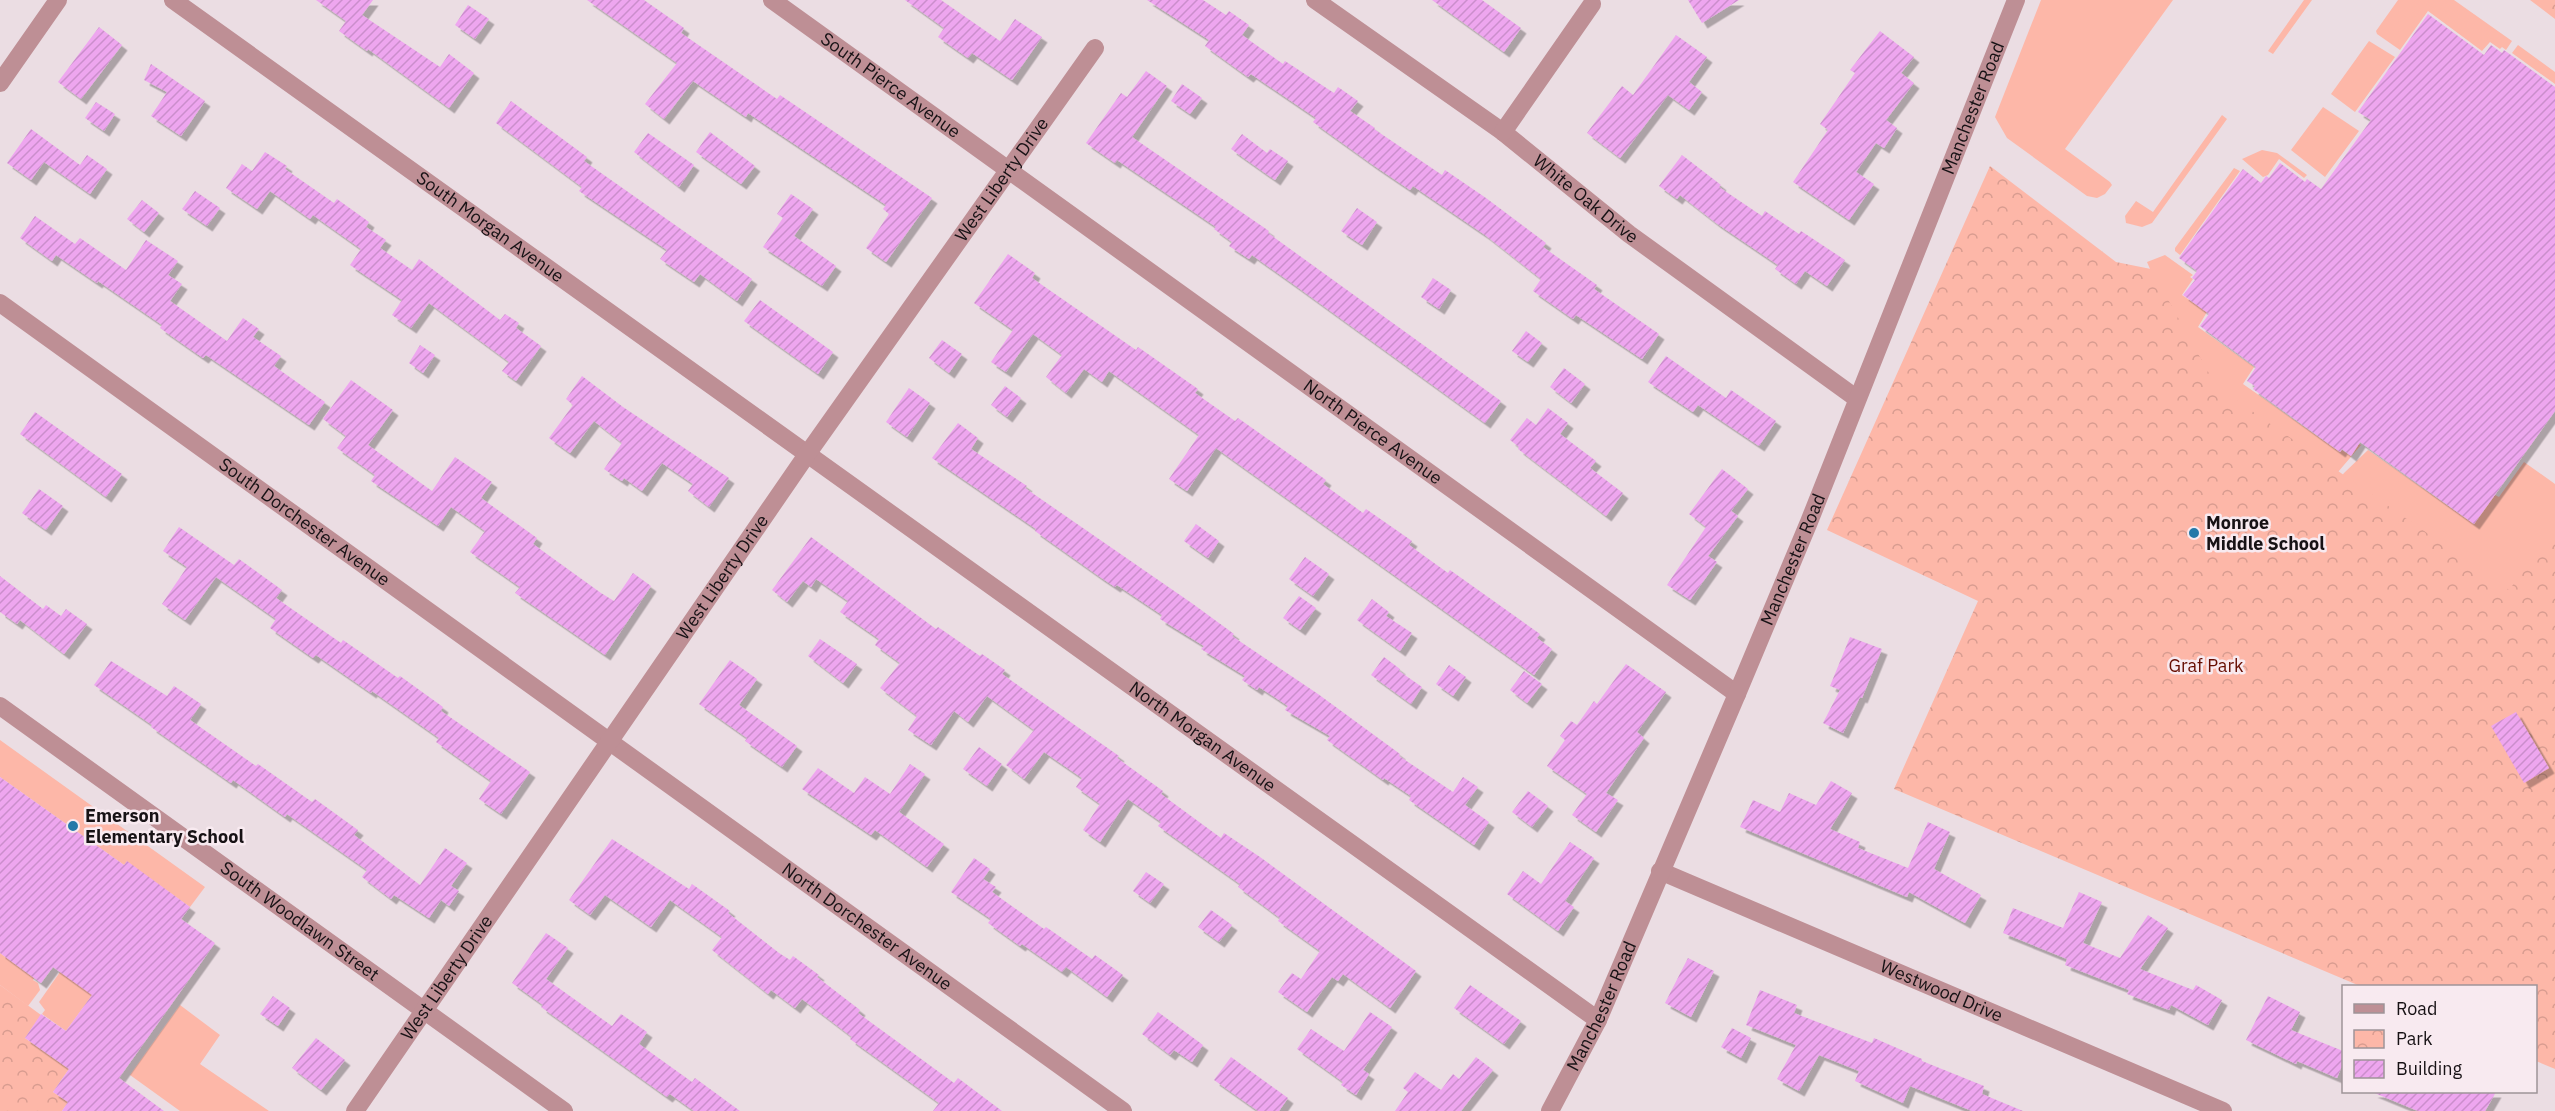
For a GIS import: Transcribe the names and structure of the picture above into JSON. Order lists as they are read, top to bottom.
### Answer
{
  "streets": {
    "street": [
      "South Pierce Avenue",
      "Manchester Road",
      "West Liberty Drive",
      "White Oak Drive",
      "South Morgan Avenue",
      "North Pierce Avenue",
      "South Dorchester Avenue",
      "North Morgan Avenue",
      "South Woodlawn Street",
      "North Dorchester Avenue",
      "Westwood Drive"
    ]
  },
  "crossings": [
    ["South Pierce Avenue", "West Liberty Drive"],
    ["South Pierce Avenue", "North Pierce Avenue"],
    ["Manchester Road", "White Oak Drive"],
    ["Manchester Road", "North Pierce Avenue"],
    ["Manchester Road", "North Morgan Avenue"],
    ["Manchester Road", "Westwood Drive"],
    ["West Liberty Drive", "South Morgan Avenue"],
    ["West Liberty Drive", "North Pierce Avenue"],
    ["West Liberty Drive", "South Dorchester Avenue"],
    ["West Liberty Drive", "North Morgan Avenue"],
    ["West Liberty Drive", "South Woodlawn Street"],
    ["West Liberty Drive", "North Dorchester Avenue"],
    ["South Morgan Avenue", "North Morgan Avenue"],
    ["South Dorchester Avenue", "North Dorchester Avenue"]
  ],
  "parks": ["Graf Park"],
  "places": ["Monroe Middle School", "Emerson Elementary School"],
  "legend": ["Road", "Park", "Building"]
}
